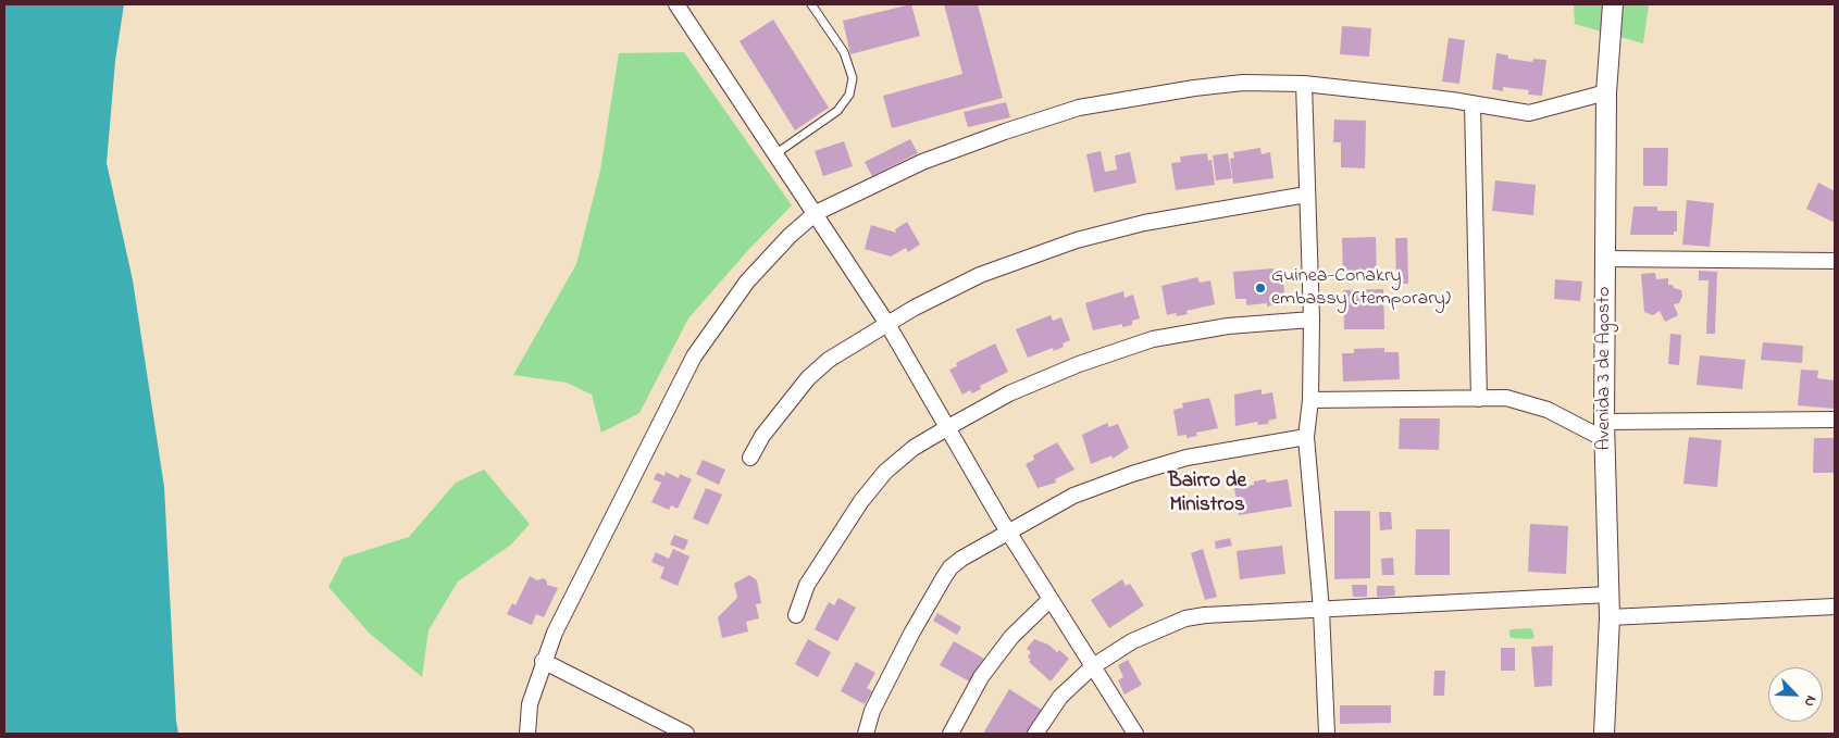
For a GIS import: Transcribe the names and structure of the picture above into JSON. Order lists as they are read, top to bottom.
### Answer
{
  "streets": {
    "street": ["Avenida 3 de Agosto"]
  },
  "districts": ["Bairro de Ministros"],
  "places": ["Guinea-Conakry embassy (temporary)"],
  "north": "bottom right"
}
